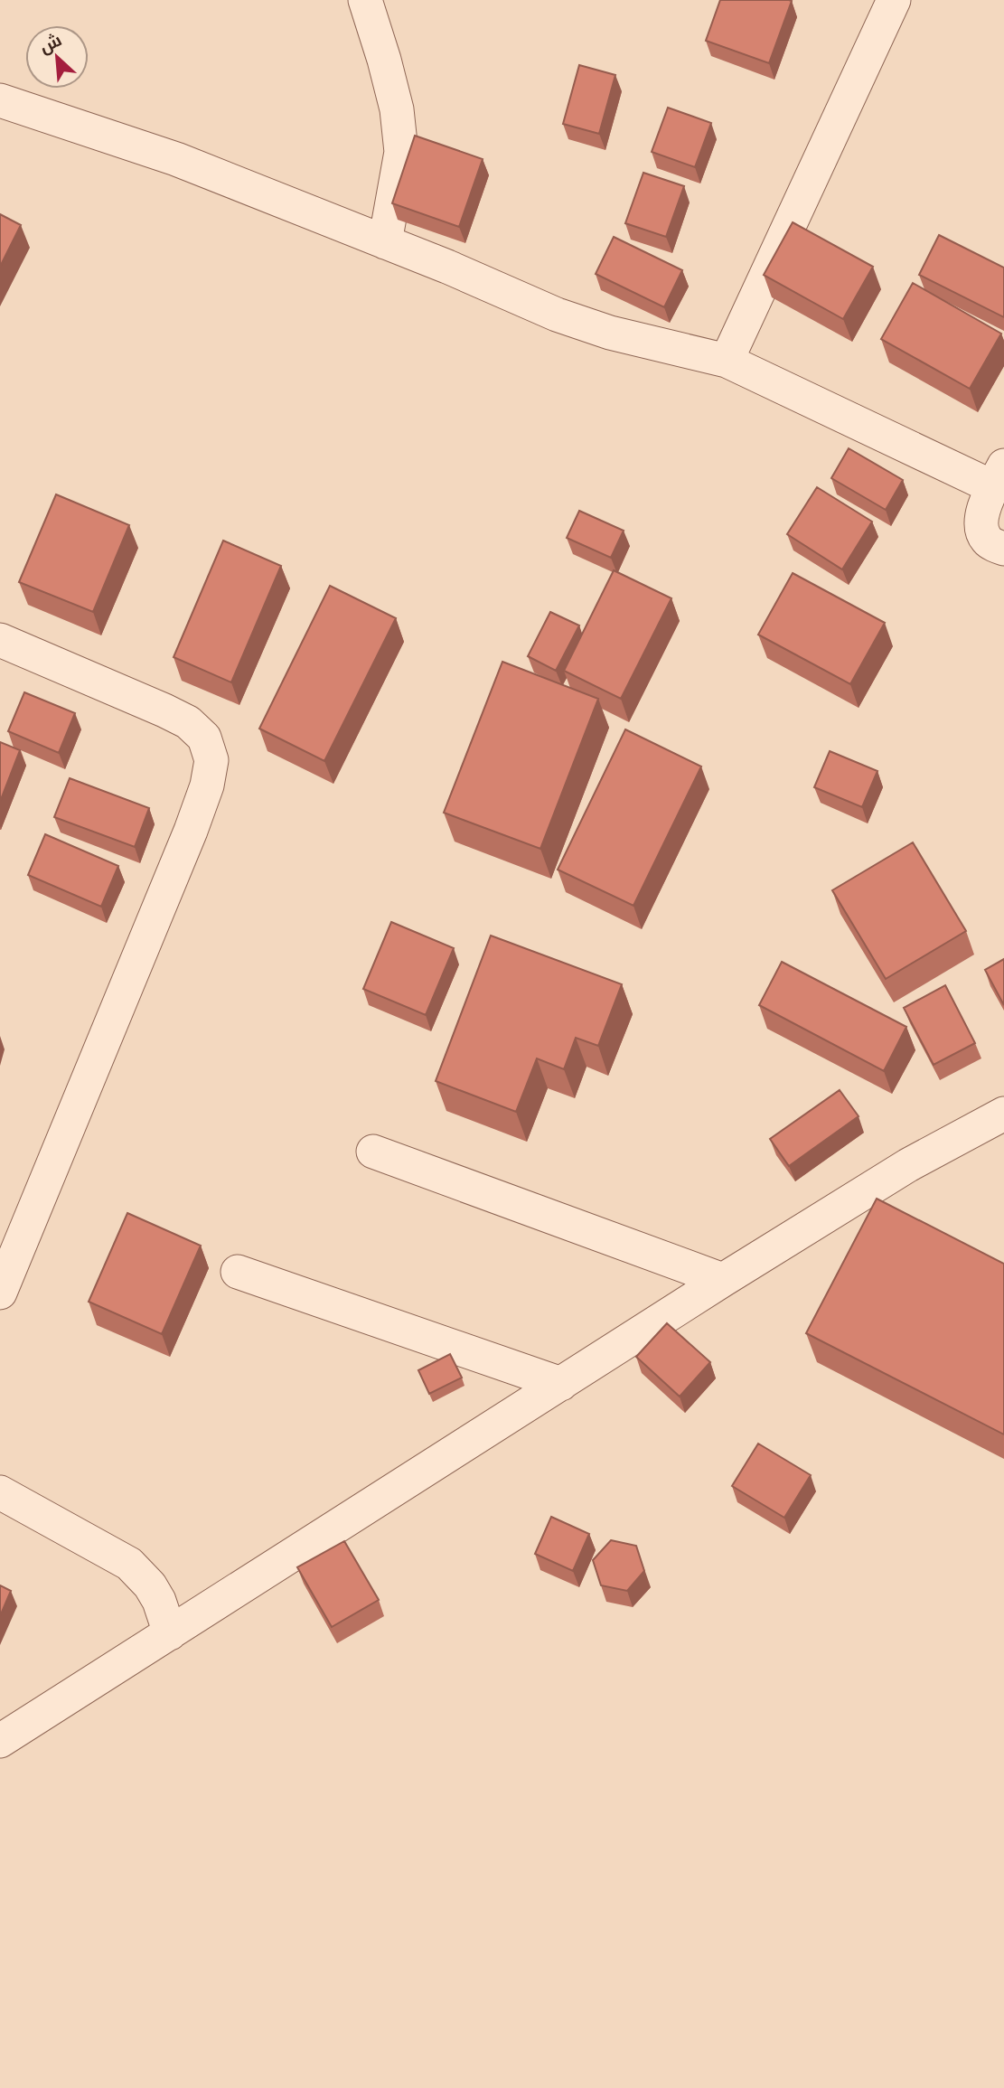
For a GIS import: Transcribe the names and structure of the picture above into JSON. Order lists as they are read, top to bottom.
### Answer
{
  "north": "top left"
}
